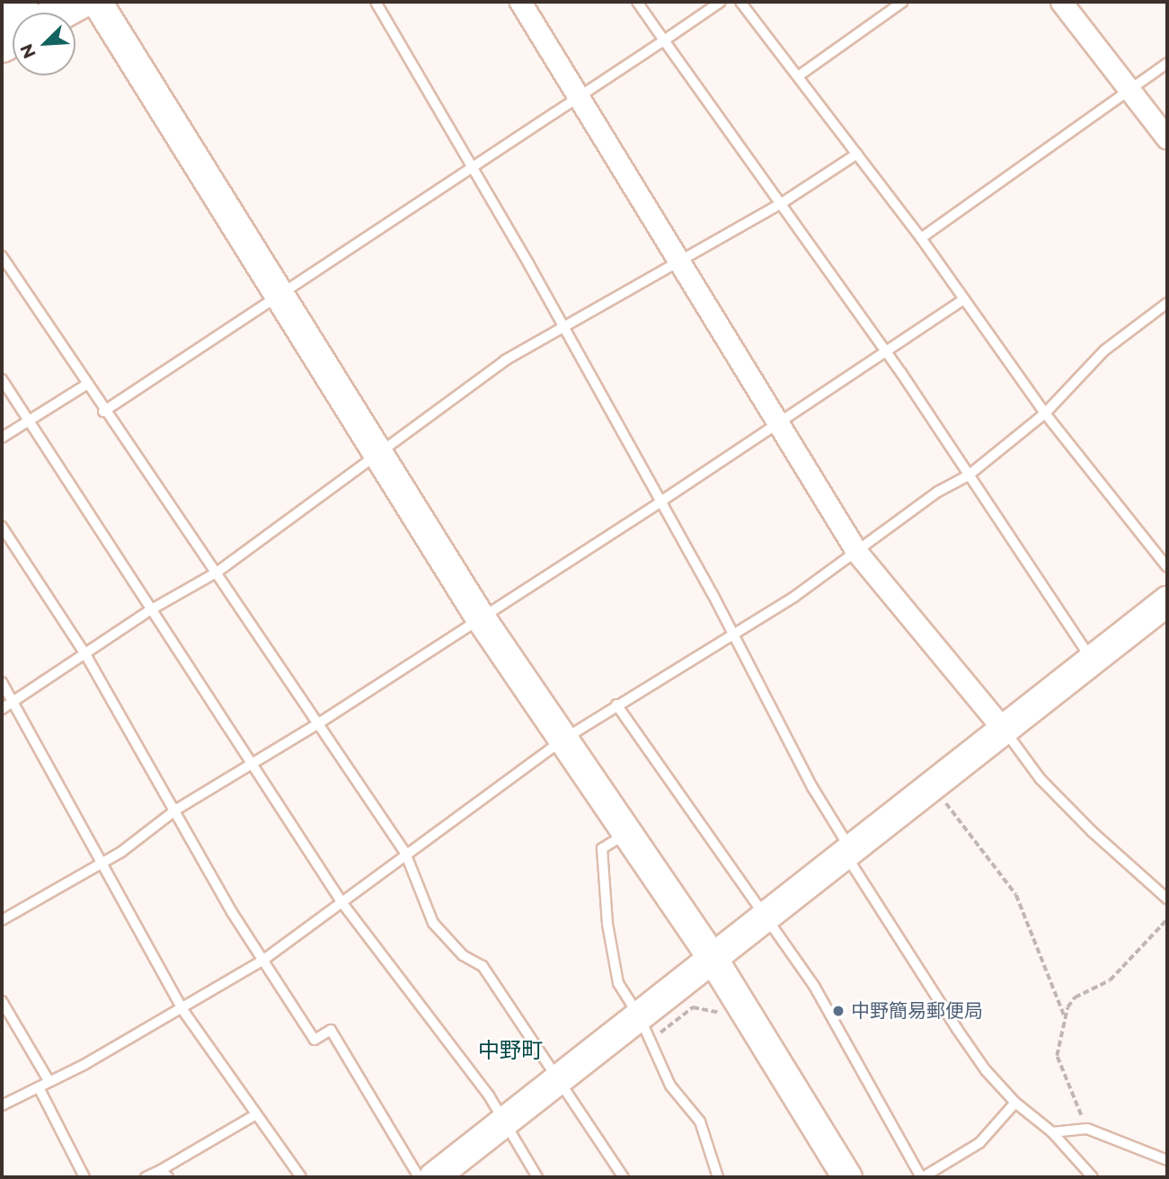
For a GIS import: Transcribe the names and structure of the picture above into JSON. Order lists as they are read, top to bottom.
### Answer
{
  "districts": ["中野町"],
  "places": ["中野簡易郵便局"],
  "north": "bottom left"
}
